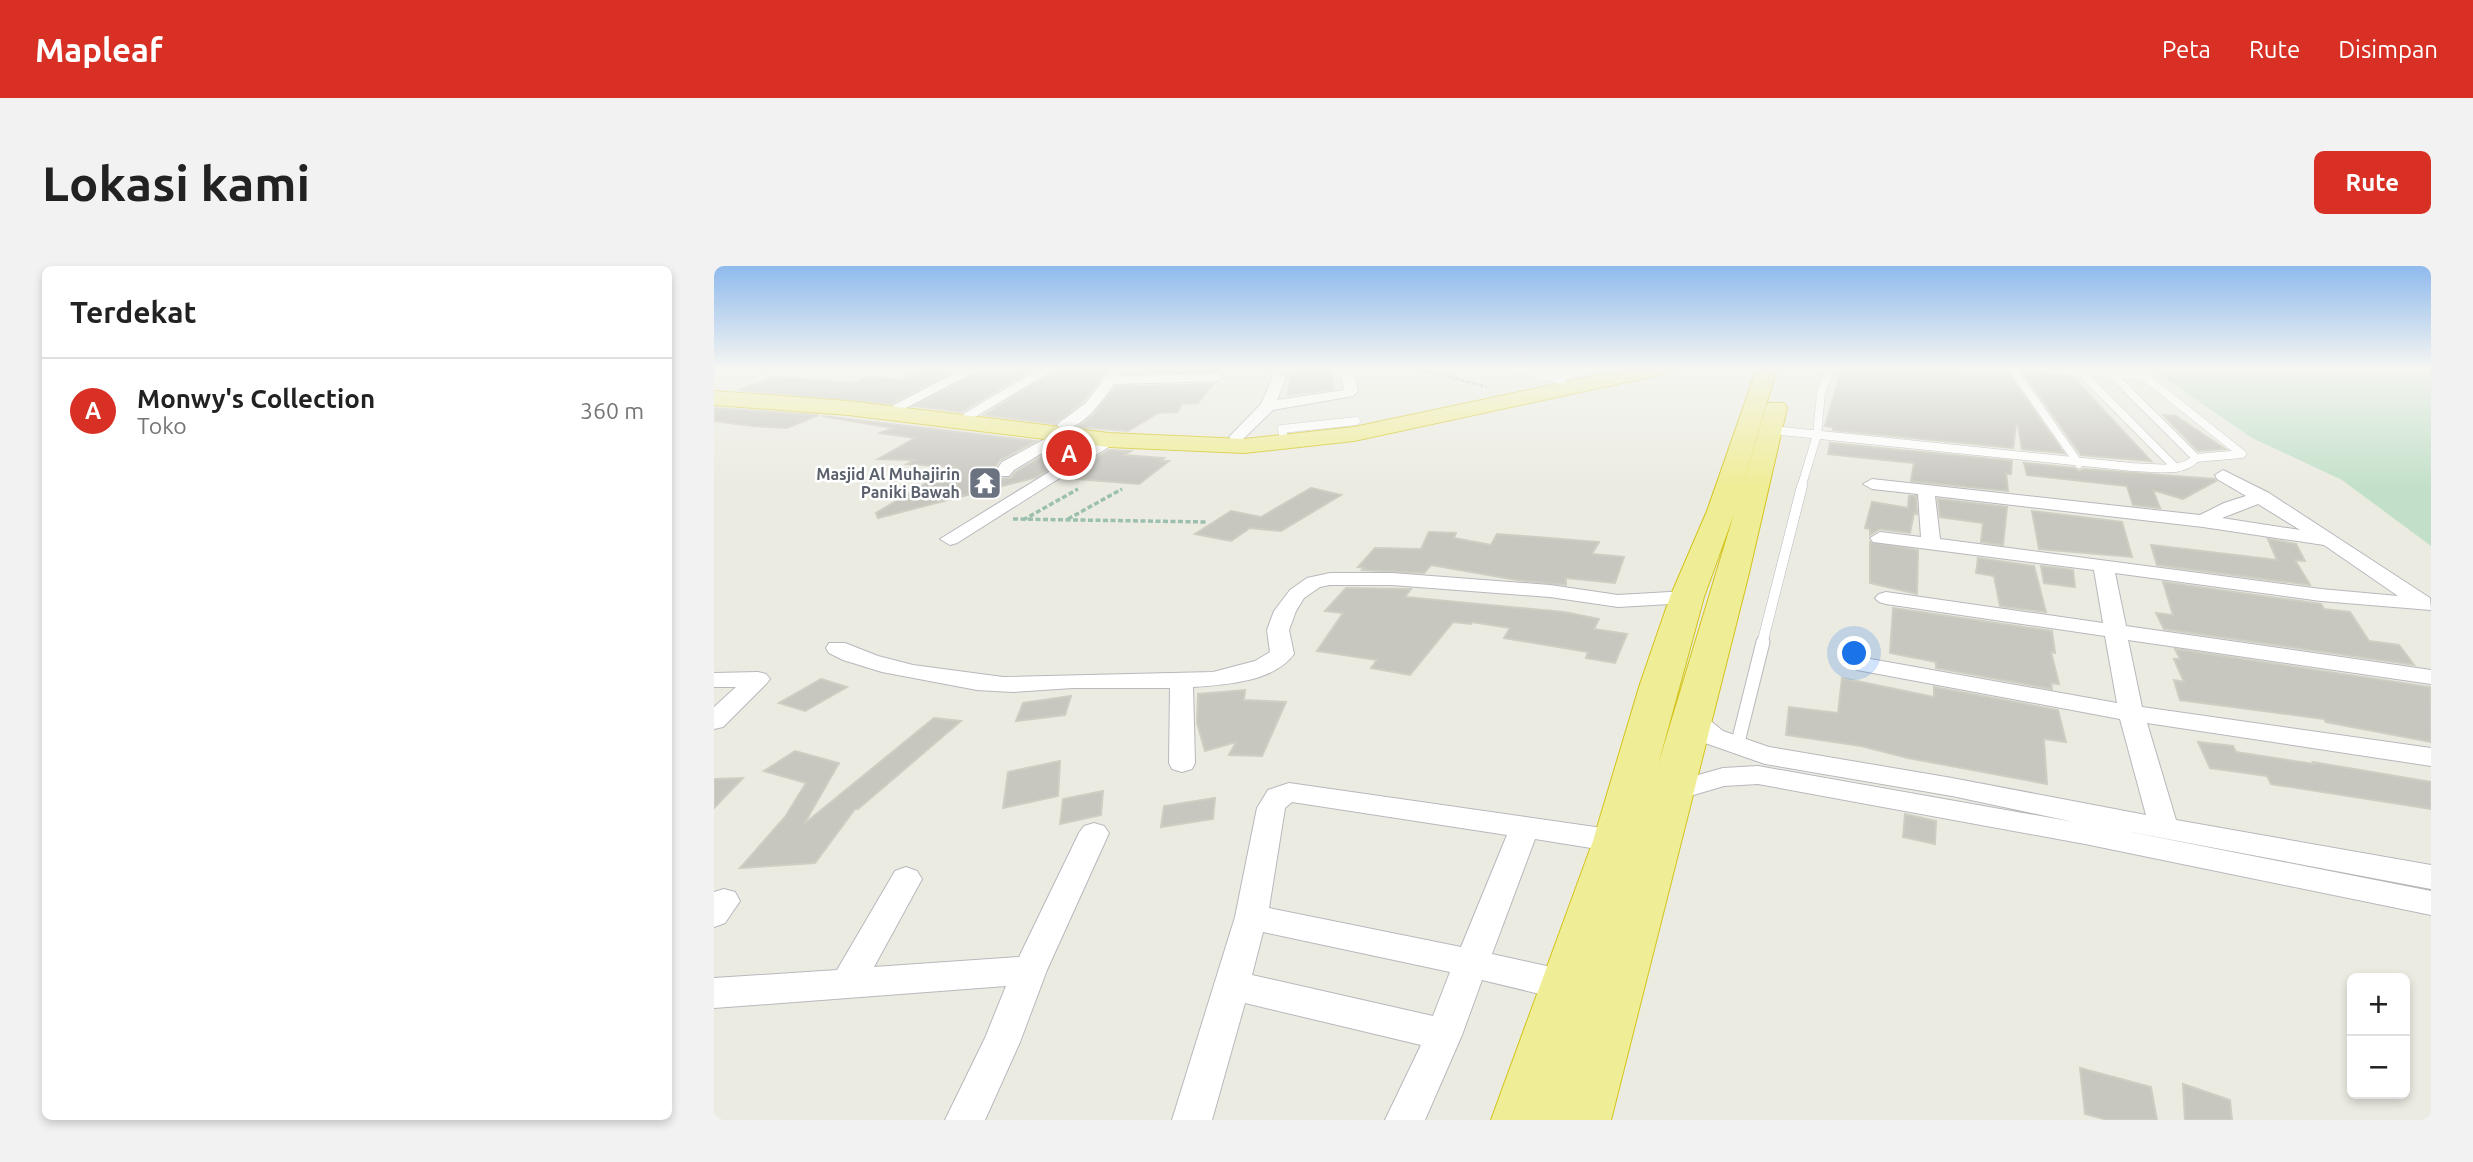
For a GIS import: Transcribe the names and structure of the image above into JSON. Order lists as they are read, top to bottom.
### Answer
{
  "places": {
    "temple": ["Masjid Al Muhajirin Paniki Bawah"]
  },
  "page": {
    "header": "Mapleaf",
    "nav": ["Peta", "Rute", "Disimpan"],
    "buttons": "Rute",
    "title": "Lokasi kami",
    "heading": "Terdekat",
    "list": [
      {
        "mark": "A",
        "name": "Monwy's Collection",
        "note": "Toko",
        "value": "360 m"
      }
    ],
    "pins": "A",
    "map_buttons": ["+", "−"]
  }
}
